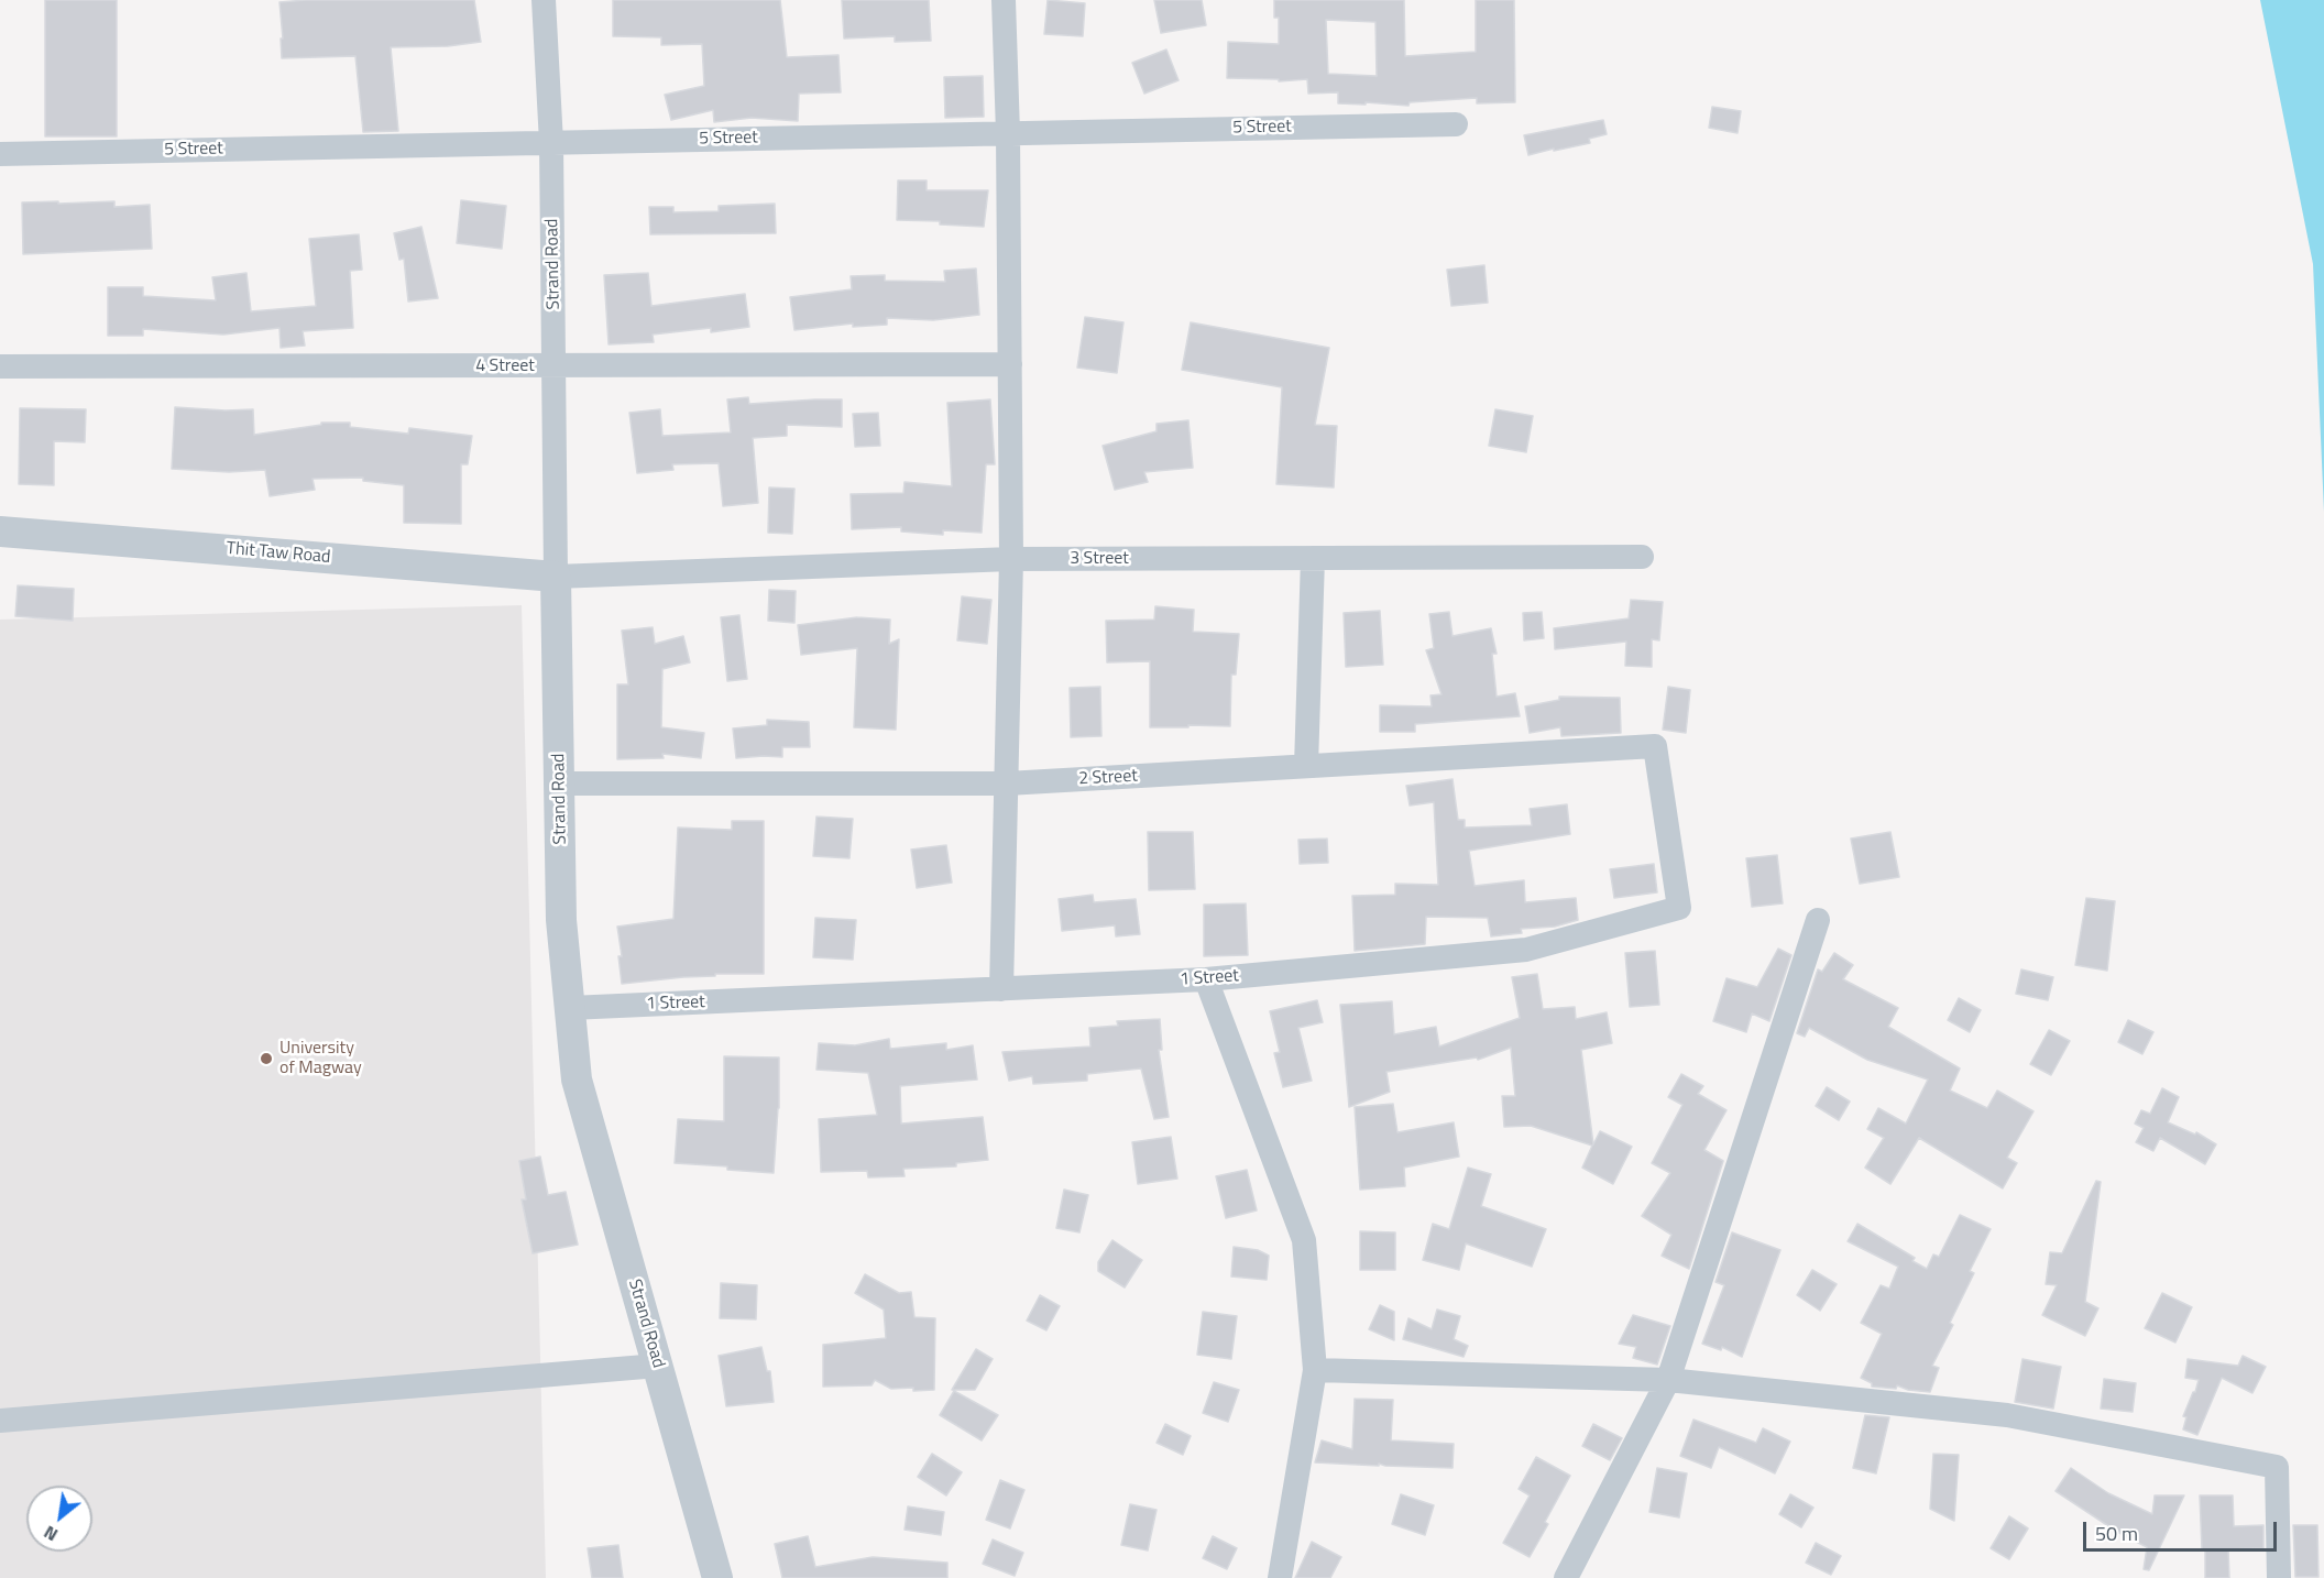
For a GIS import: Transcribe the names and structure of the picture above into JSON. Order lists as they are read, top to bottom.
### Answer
{
  "streets": {
    "street": [
      "5 Street",
      "Strand Road",
      "4 Street",
      "Thit Taw Road",
      "3 Street",
      "2 Street",
      "1 Street"
    ]
  },
  "crossings": [
    ["5 Street", "Strand Road"],
    ["Strand Road", "4 Street"],
    ["Strand Road", "Thit Taw Road"],
    ["Strand Road", "3 Street"],
    ["Strand Road", "2 Street"],
    ["Strand Road", "1 Street"],
    ["Thit Taw Road", "3 Street"],
    ["2 Street", "1 Street"]
  ],
  "places": ["University of Magway"],
  "scale_bar": "50 m",
  "north": "bottom left"
}
